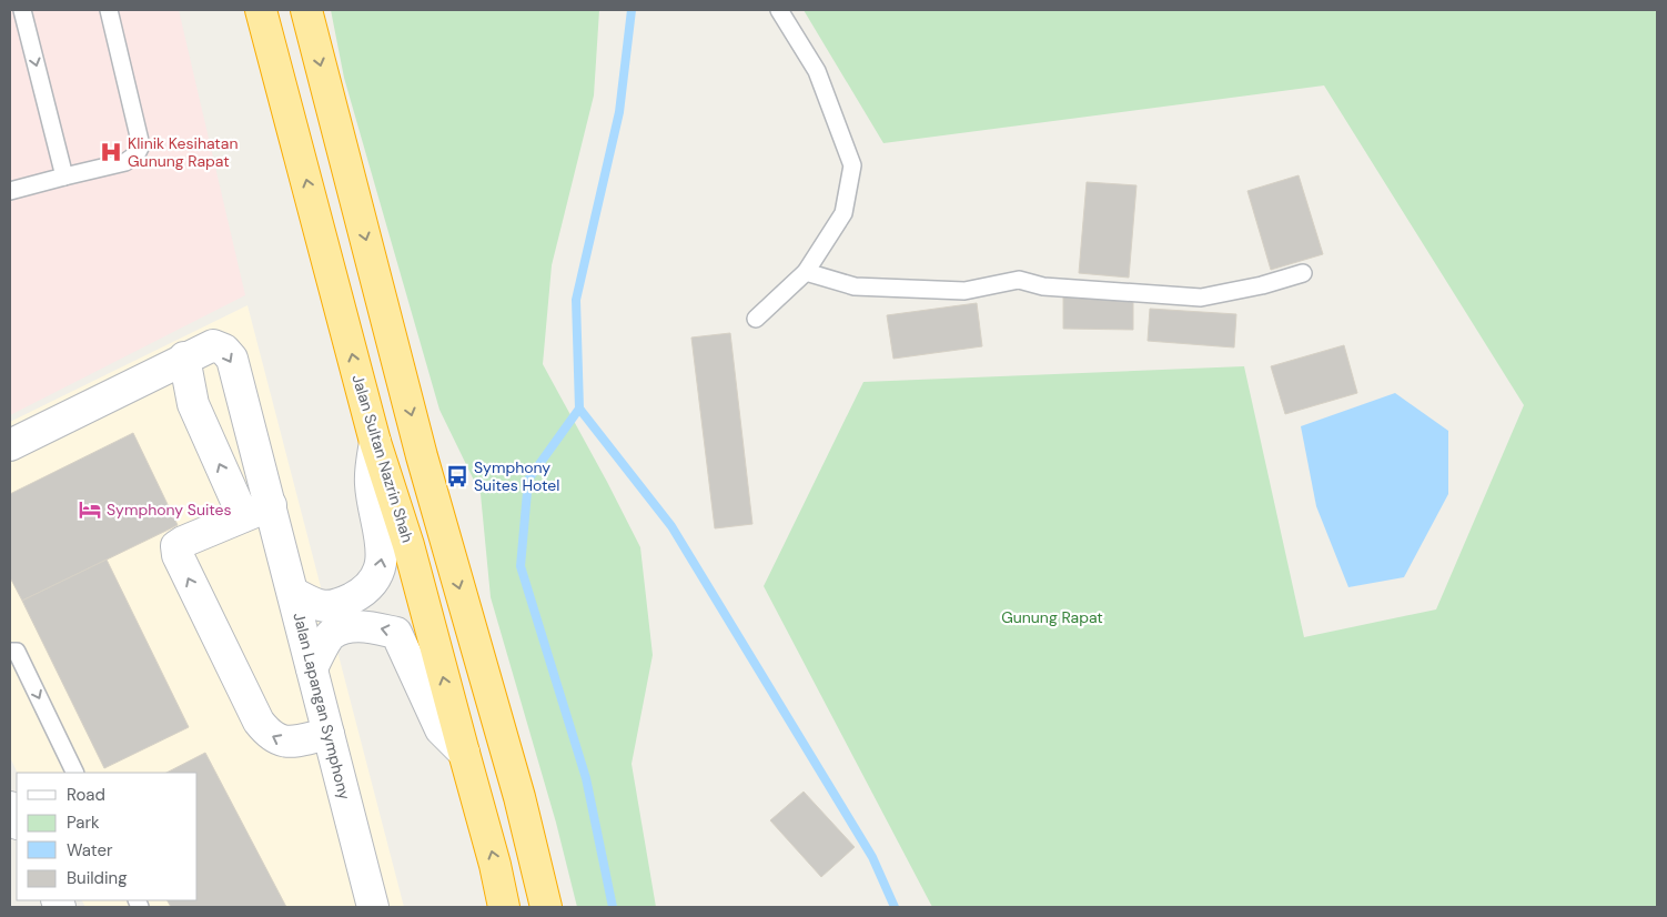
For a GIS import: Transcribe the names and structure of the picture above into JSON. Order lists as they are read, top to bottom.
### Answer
{
  "streets": {
    "highway": ["Jalan Sultan Nazrin Shah"],
    "street": ["Jalan Lapangan Symphony"]
  },
  "parks": ["Gunung Rapat"],
  "places": {
    "hospital": ["Klinik Kesihatan Gunung Rapat"],
    "bus stop": ["Symphony Suites Hotel"],
    "hotel": ["Symphony Suites"]
  },
  "legend": [
    "Road",
    "Park",
    "Water",
    "Building"
  ]
}
